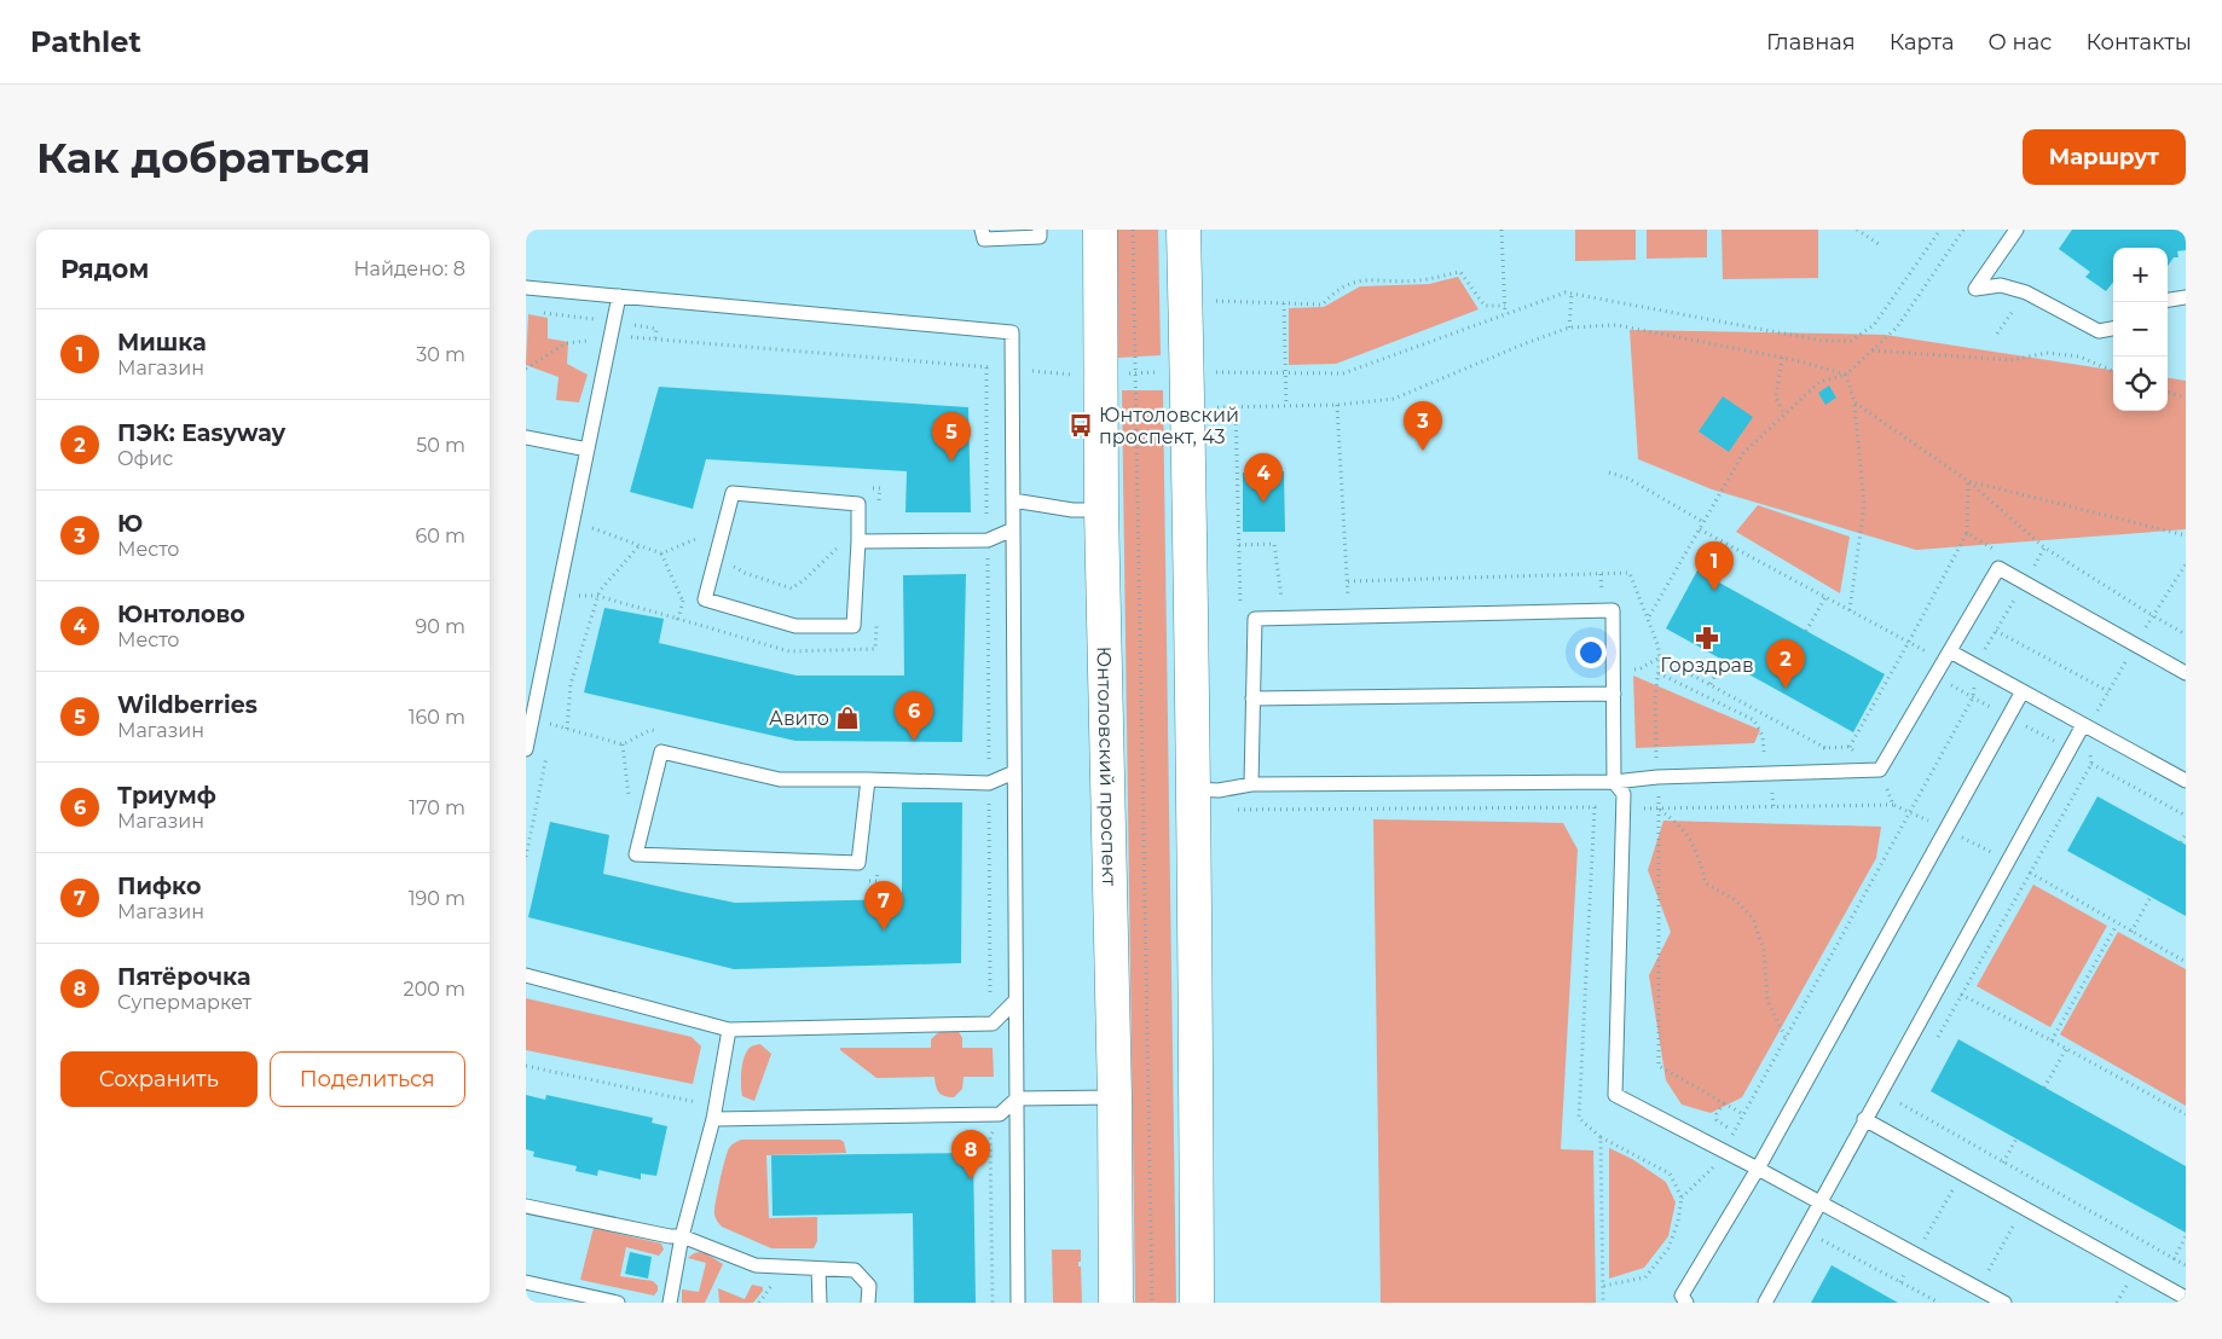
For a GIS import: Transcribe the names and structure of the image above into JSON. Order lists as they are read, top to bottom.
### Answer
{
  "streets": {
    "street": ["Юнтоловский проспект"]
  },
  "places": {
    "bus stop": ["Юнтоловский проспект, 43"],
    "pharmacy": ["Горздрав"],
    "shop": ["Авито"]
  },
  "page": {
    "header": "Pathlet",
    "nav": [
      "Главная",
      "Карта",
      "О нас",
      "Контакты"
    ],
    "buttons": [
      "Маршрут",
      ["Сохранить", "Поделиться"]
    ],
    "title": "Как добраться",
    "heading": ["Рядом", "Найдено: 8"],
    "map_buttons": ["+", "−"],
    "list": [
      {
        "mark": "1",
        "name": "Мишка",
        "note": "Магазин",
        "value": "30 m"
      },
      {
        "mark": "2",
        "name": "ПЭК: Easyway",
        "note": "Офис",
        "value": "50 m"
      },
      {
        "mark": "3",
        "name": "Ю",
        "note": "Место",
        "value": "60 m"
      },
      {
        "mark": "4",
        "name": "Юнтолово",
        "note": "Место",
        "value": "90 m"
      },
      {
        "mark": "5",
        "name": "Wildberries",
        "note": "Магазин",
        "value": "160 m"
      },
      {
        "mark": "6",
        "name": "Триумф",
        "note": "Магазин",
        "value": "170 m"
      },
      {
        "mark": "7",
        "name": "Пифко",
        "note": "Магазин",
        "value": "190 m"
      },
      {
        "mark": "8",
        "name": "Пятёрочка",
        "note": "Супермаркет",
        "value": "200 m"
      }
    ],
    "pins": [
      "3",
      "5",
      "4",
      "1",
      "2",
      "6",
      "7",
      "8"
    ]
  }
}
